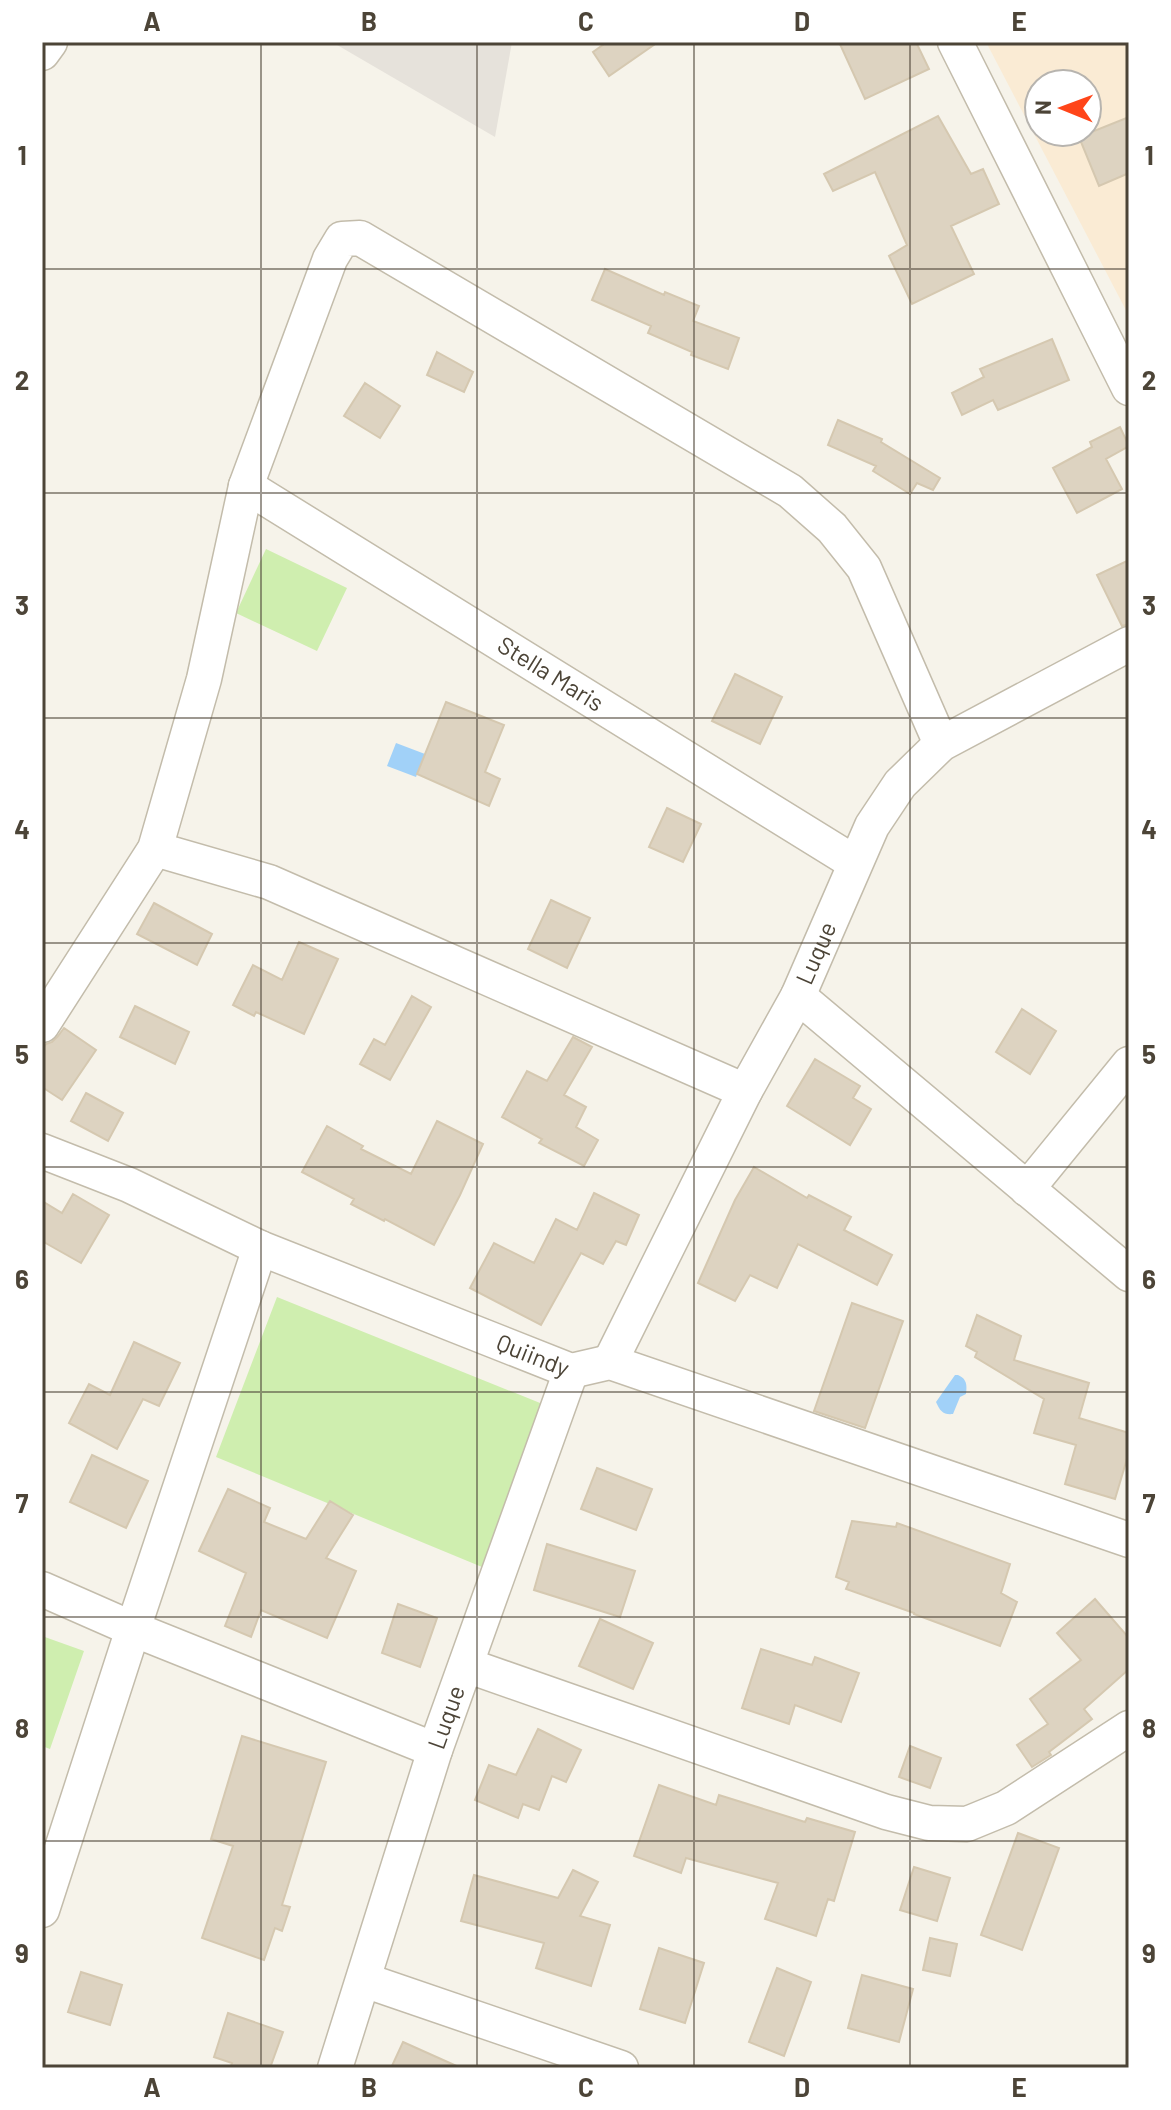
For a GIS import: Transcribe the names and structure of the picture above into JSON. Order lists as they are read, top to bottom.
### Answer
{
  "streets": {
    "street": ["Stella Maris", "Luque", "Quiindy"]
  },
  "crossings": [
    ["Stella Maris", "Luque"],
    ["Luque", "Quiindy"]
  ],
  "north": "left",
  "grid": {
    "columns": [
      "A",
      "B",
      "C",
      "D",
      "E"
    ],
    "rows": [
      "1",
      "2",
      "3",
      "4",
      "5",
      "6",
      "7",
      "8",
      "9"
    ]
  }
}
